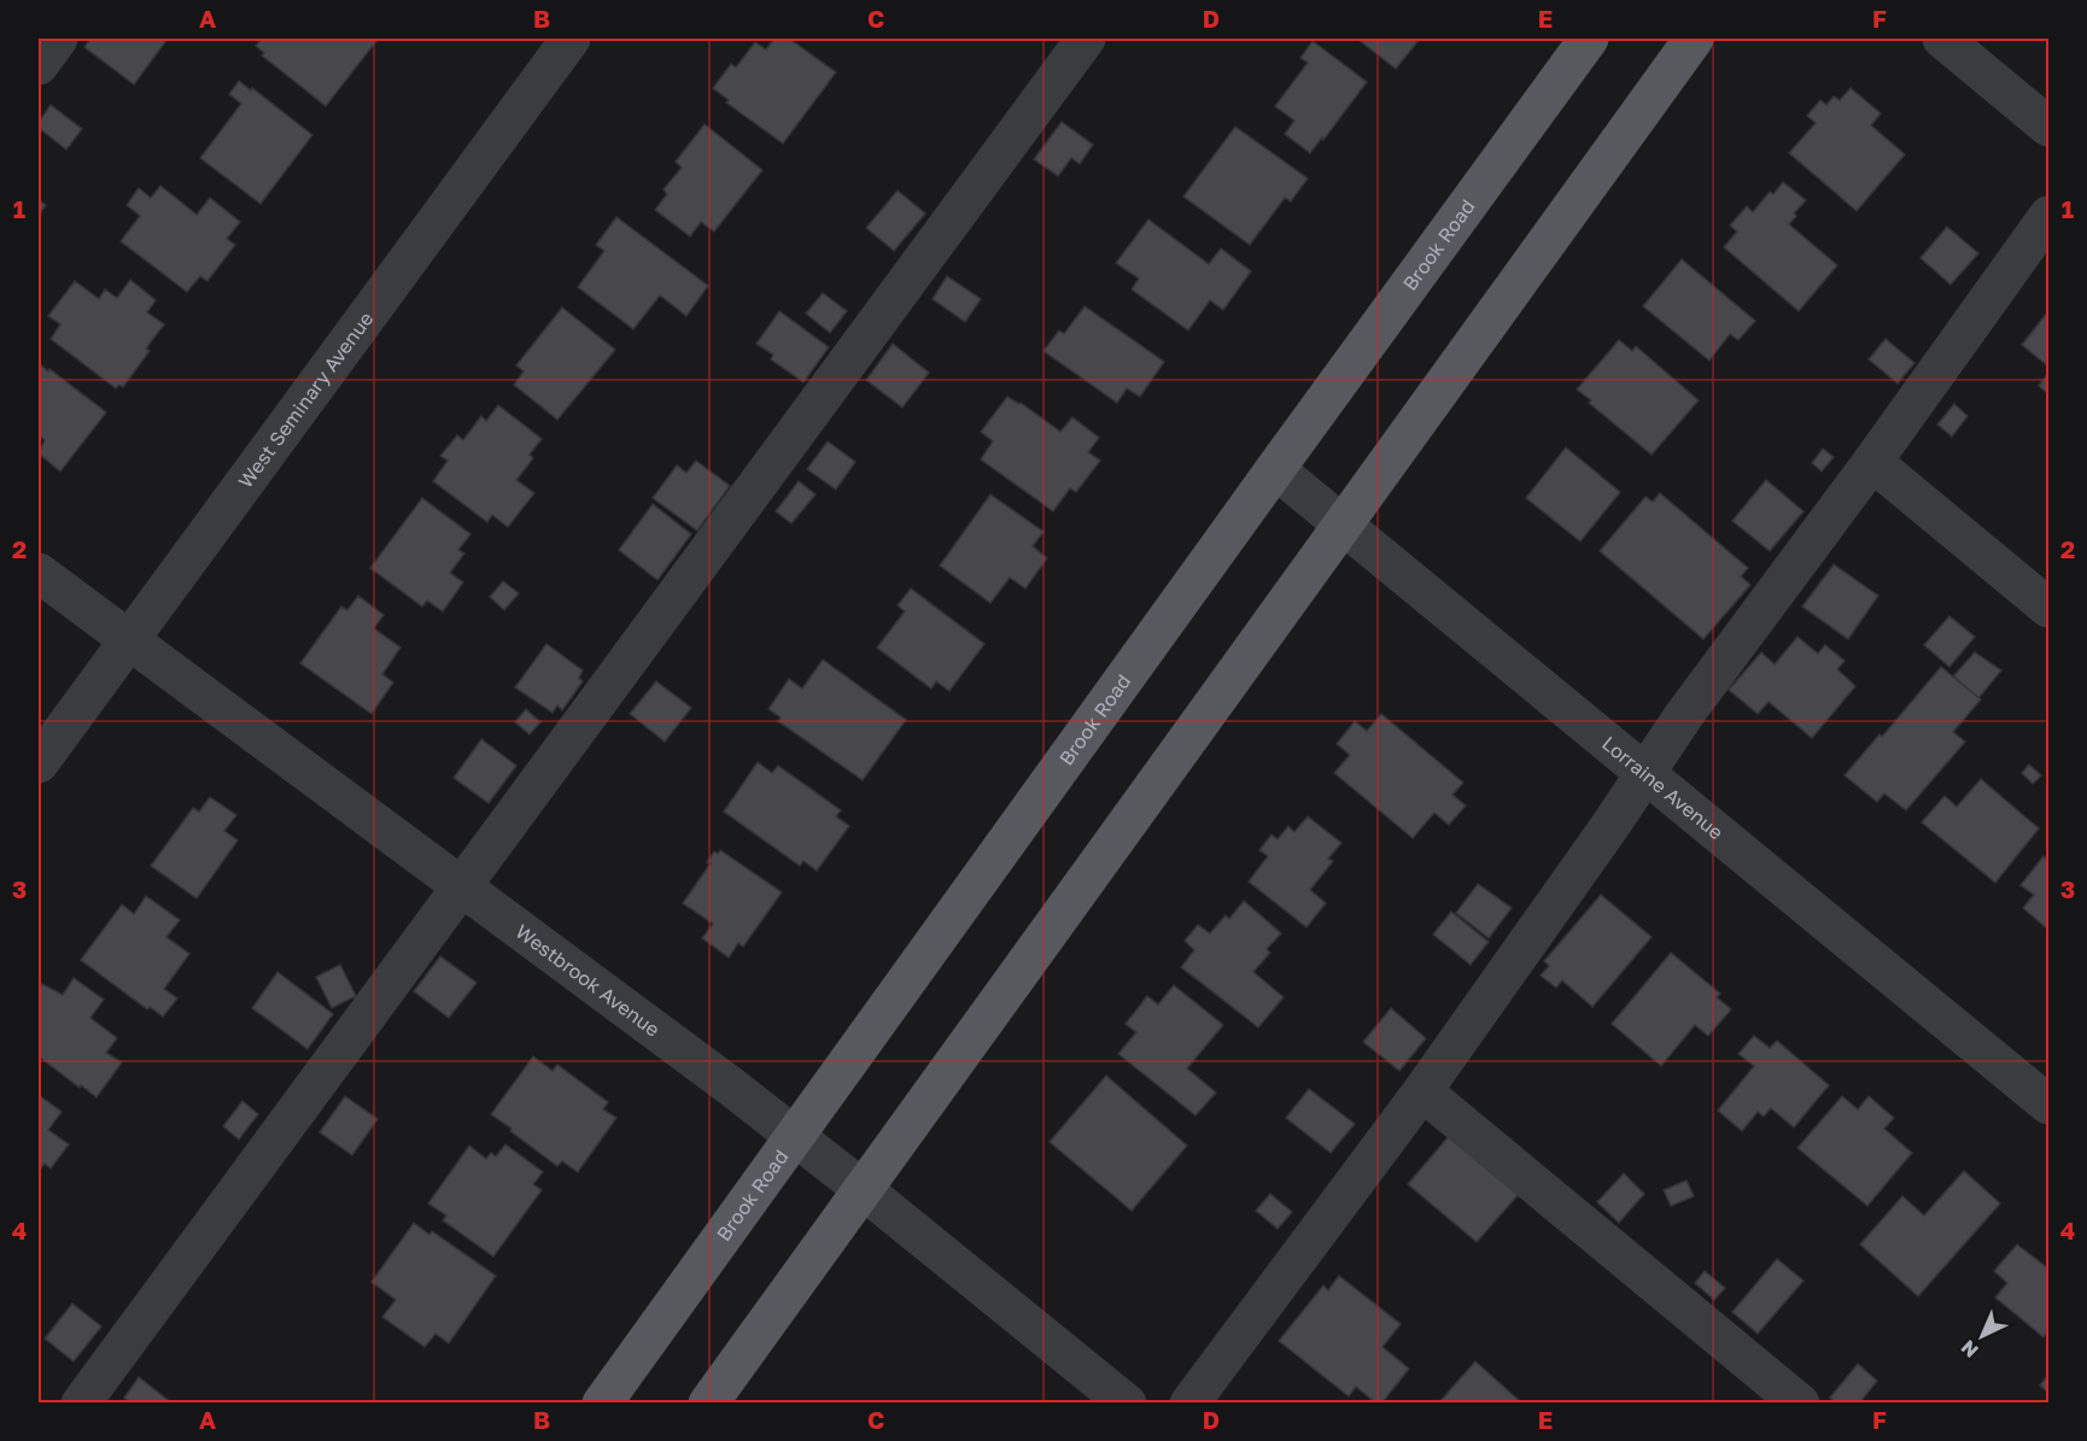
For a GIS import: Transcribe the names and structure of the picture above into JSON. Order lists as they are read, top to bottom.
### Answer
{
  "streets": {
    "main road": ["Brook Road"],
    "street": ["West Seminary Avenue", "Lorraine Avenue", "Westbrook Avenue"]
  },
  "crossings": [
    ["Brook Road", "Lorraine Avenue"],
    ["Brook Road", "Westbrook Avenue"],
    ["West Seminary Avenue", "Westbrook Avenue"]
  ],
  "north": "bottom left",
  "grid": {
    "columns": [
      "A",
      "B",
      "C",
      "D",
      "E",
      "F"
    ],
    "rows": [
      "1",
      "2",
      "3",
      "4"
    ]
  }
}
